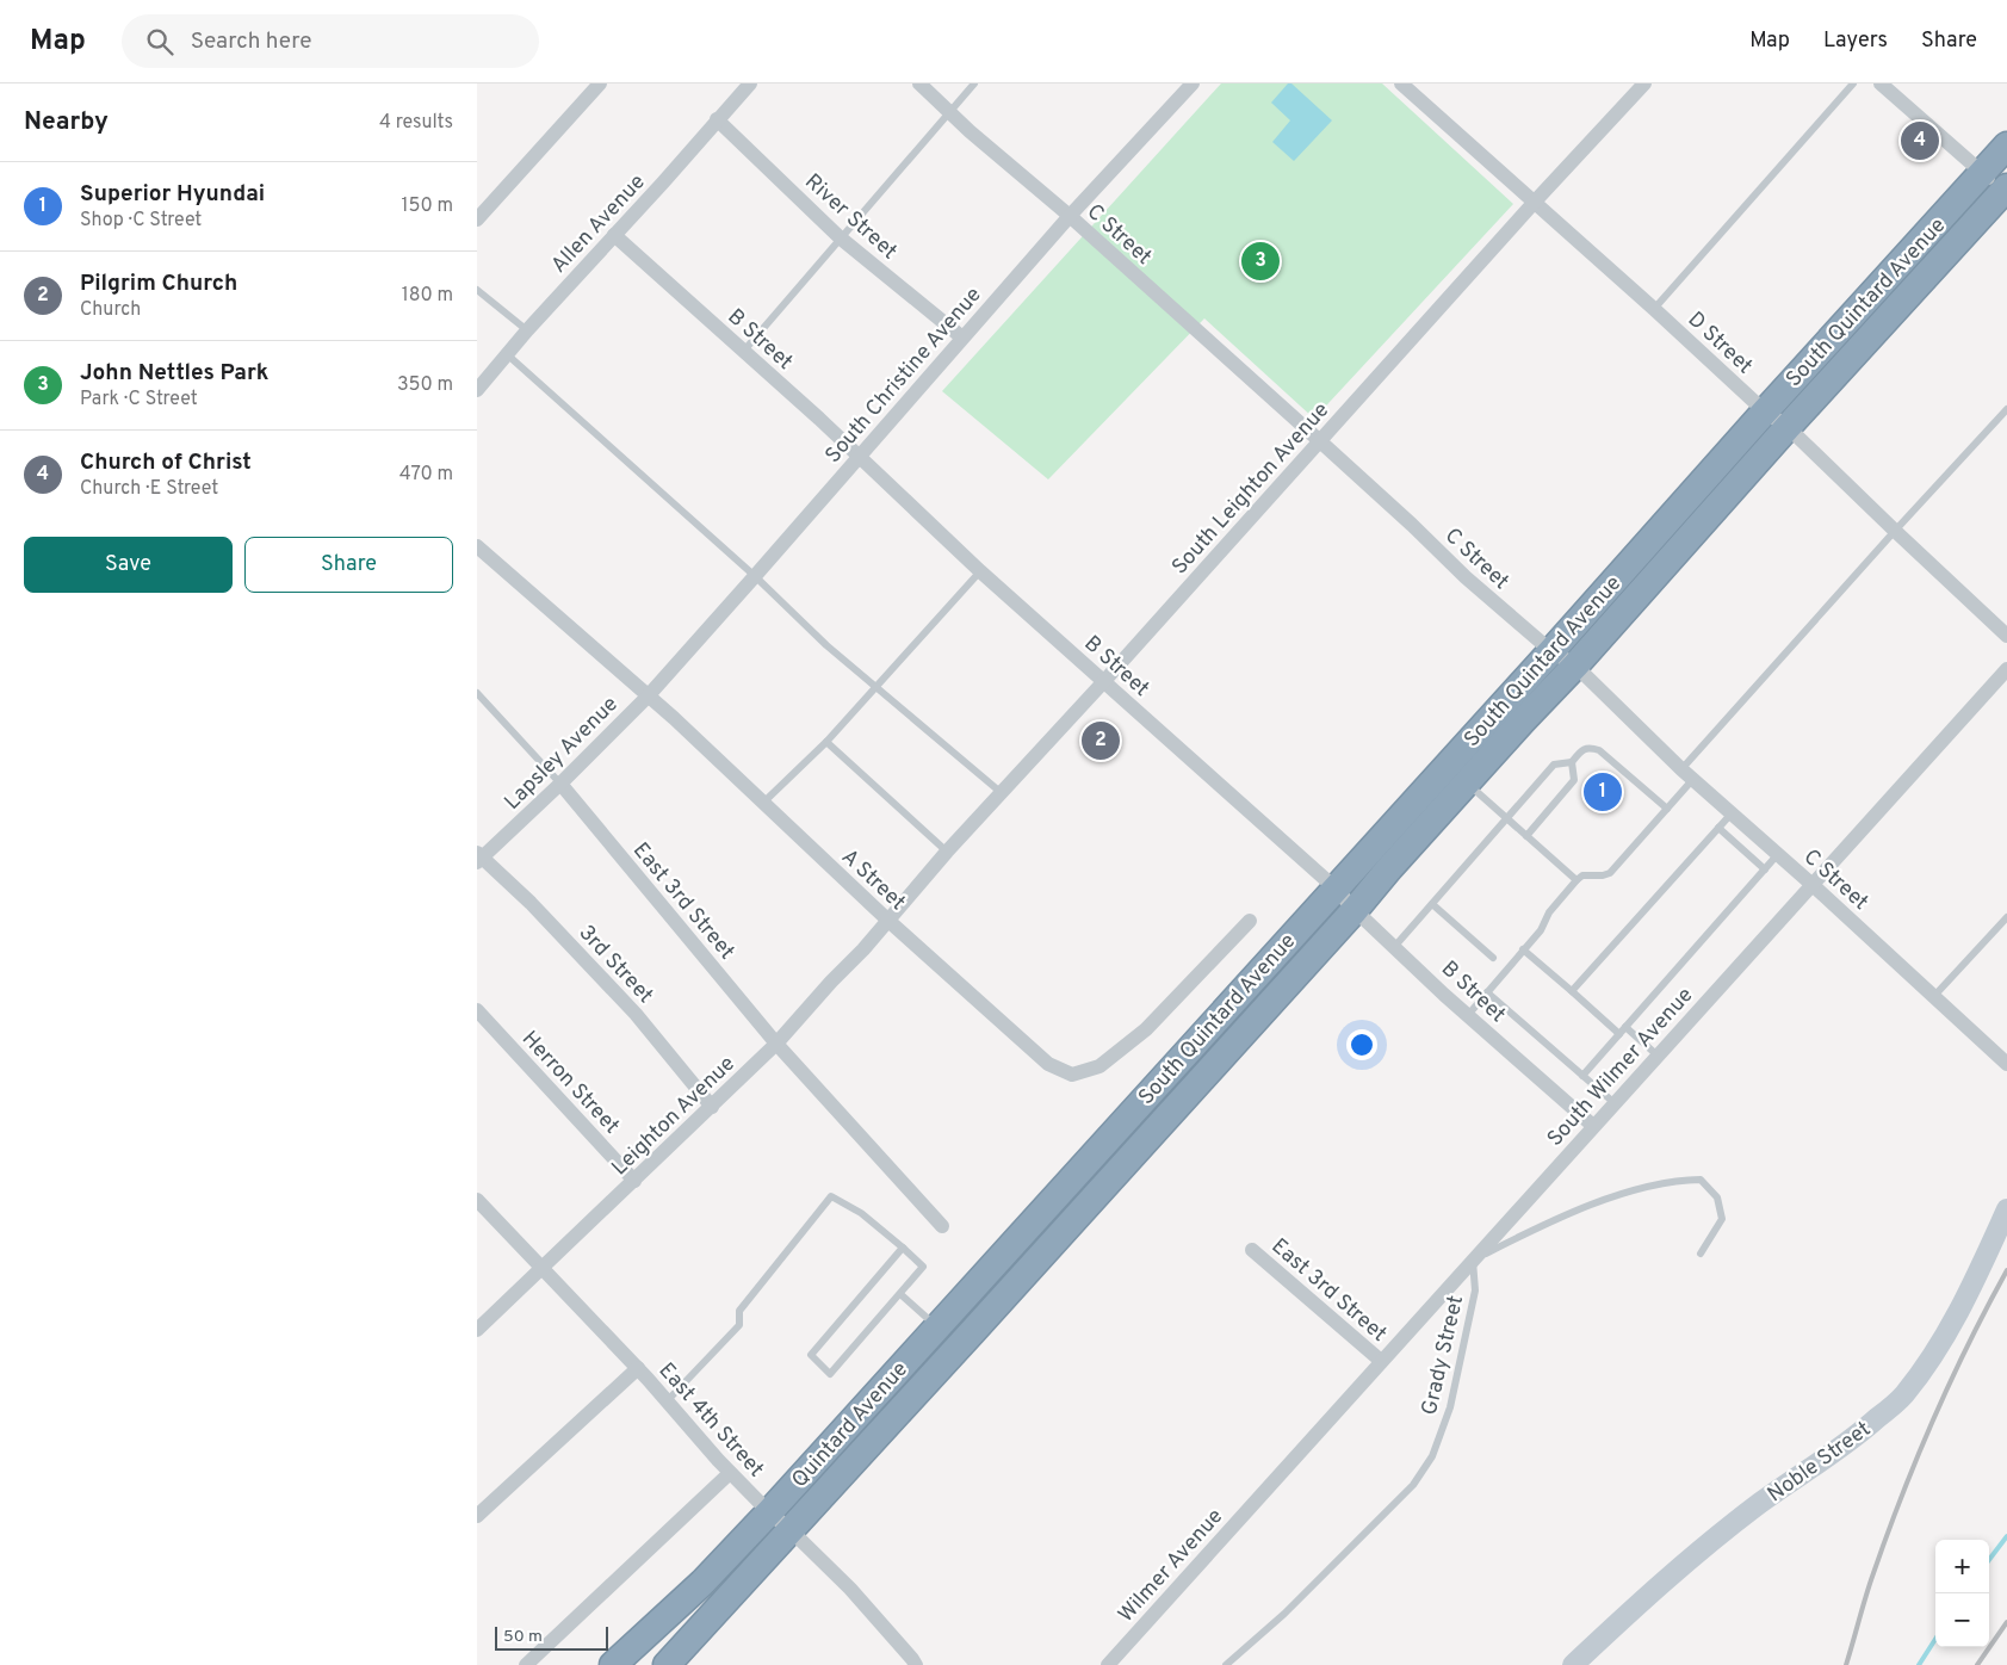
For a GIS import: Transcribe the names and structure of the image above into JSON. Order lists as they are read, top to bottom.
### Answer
{
  "streets": {
    "highway": ["South Quintard Avenue", "Quintard Avenue"],
    "main road": ["Noble Street"],
    "street": [
      "River Street",
      "Allen Avenue",
      "C Street",
      "B Street",
      "D Street",
      "South Christine Avenue",
      "South Leighton Avenue",
      "Lapsley Avenue",
      "A Street",
      "East 3rd Street",
      "3rd Street",
      "South Wilmer Avenue",
      "Herron Street",
      "Leighton Avenue",
      "East 4th Street",
      "Wilmer Avenue"
    ],
    "lane": ["Grady Street"]
  },
  "crossings": [
    ["River Street", "Allen Avenue"],
    ["River Street", "South Christine Avenue"],
    ["Allen Avenue", "B Street"],
    ["C Street", "South Quintard Avenue"],
    ["C Street", "South Christine Avenue"],
    ["C Street", "South Leighton Avenue"],
    ["C Street", "South Wilmer Avenue"],
    ["South Quintard Avenue", "B Street"],
    ["South Quintard Avenue", "D Street"],
    ["South Quintard Avenue", "Quintard Avenue"],
    ["B Street", "South Christine Avenue"],
    ["B Street", "South Leighton Avenue"],
    ["B Street", "South Wilmer Avenue"],
    ["D Street", "South Leighton Avenue"],
    ["South Christine Avenue", "Lapsley Avenue"],
    ["South Christine Avenue", "A Street"],
    ["South Leighton Avenue", "A Street"],
    ["South Leighton Avenue", "Leighton Avenue"],
    ["Lapsley Avenue", "A Street"],
    ["Lapsley Avenue", "East 3rd Street"],
    ["Lapsley Avenue", "3rd Street"],
    ["A Street", "Leighton Avenue"],
    ["East 3rd Street", "South Wilmer Avenue"],
    ["East 3rd Street", "Leighton Avenue"],
    ["3rd Street", "Leighton Avenue"],
    ["South Wilmer Avenue", "Grady Street"],
    ["South Wilmer Avenue", "Wilmer Avenue"],
    ["Herron Street", "Leighton Avenue"],
    ["Leighton Avenue", "East 4th Street"],
    ["East 4th Street", "Quintard Avenue"]
  ],
  "scale_bar": "50 m",
  "page": {
    "header": "Map",
    "search": "Search here",
    "nav": ["Map", "Layers", "Share"],
    "heading": ["Nearby", "4 results"],
    "pins": [
      "4",
      "3",
      "2",
      "1"
    ],
    "list": [
      {
        "mark": "1",
        "name": "Superior Hyundai",
        "note": "Shop · C Street",
        "value": "150 m"
      },
      {
        "mark": "2",
        "name": "Pilgrim Church",
        "note": "Church",
        "value": "180 m"
      },
      {
        "mark": "3",
        "name": "John Nettles Park",
        "note": "Park · C Street",
        "value": "350 m"
      },
      {
        "mark": "4",
        "name": "Church of Christ",
        "note": "Church · E Street",
        "value": "470 m"
      }
    ],
    "buttons": ["Save", "Share"],
    "map_buttons": ["+", "−"],
    "scale": "50 m"
  }
}
